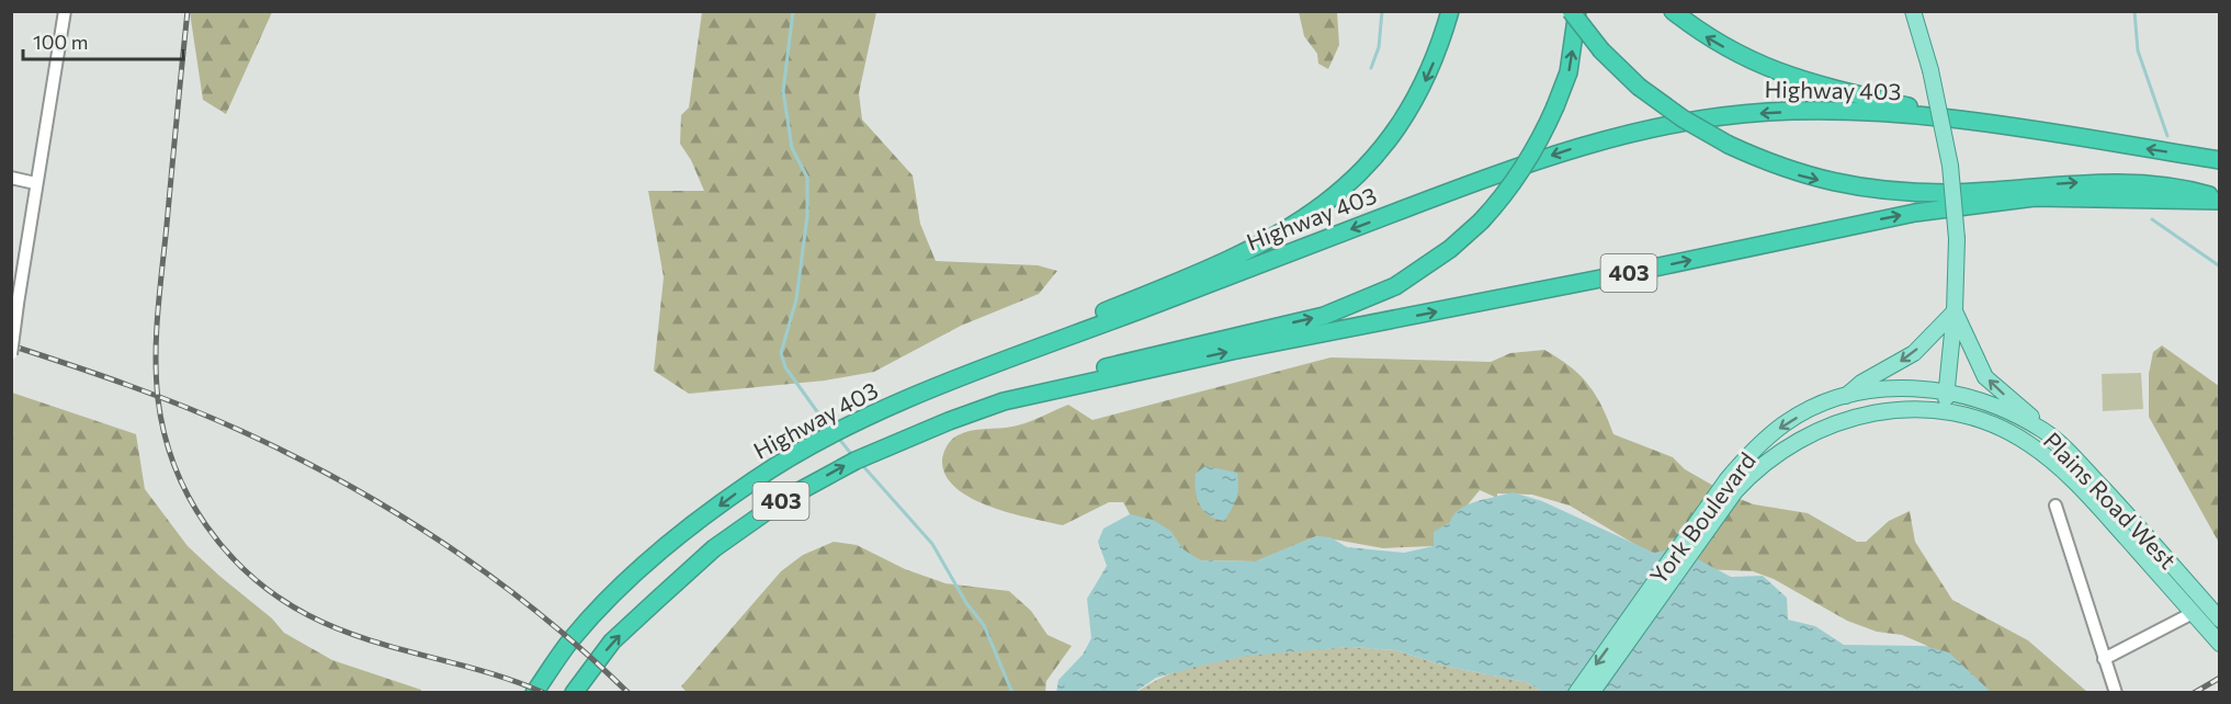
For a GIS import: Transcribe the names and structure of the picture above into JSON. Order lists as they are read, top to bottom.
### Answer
{
  "streets": {
    "highway": ["Highway 403", "403"],
    "main road": ["Plains Road West", "York Boulevard"]
  },
  "crossings": [
    ["Plains Road West", "York Boulevard"]
  ],
  "scale_bar": "100 m"
}
